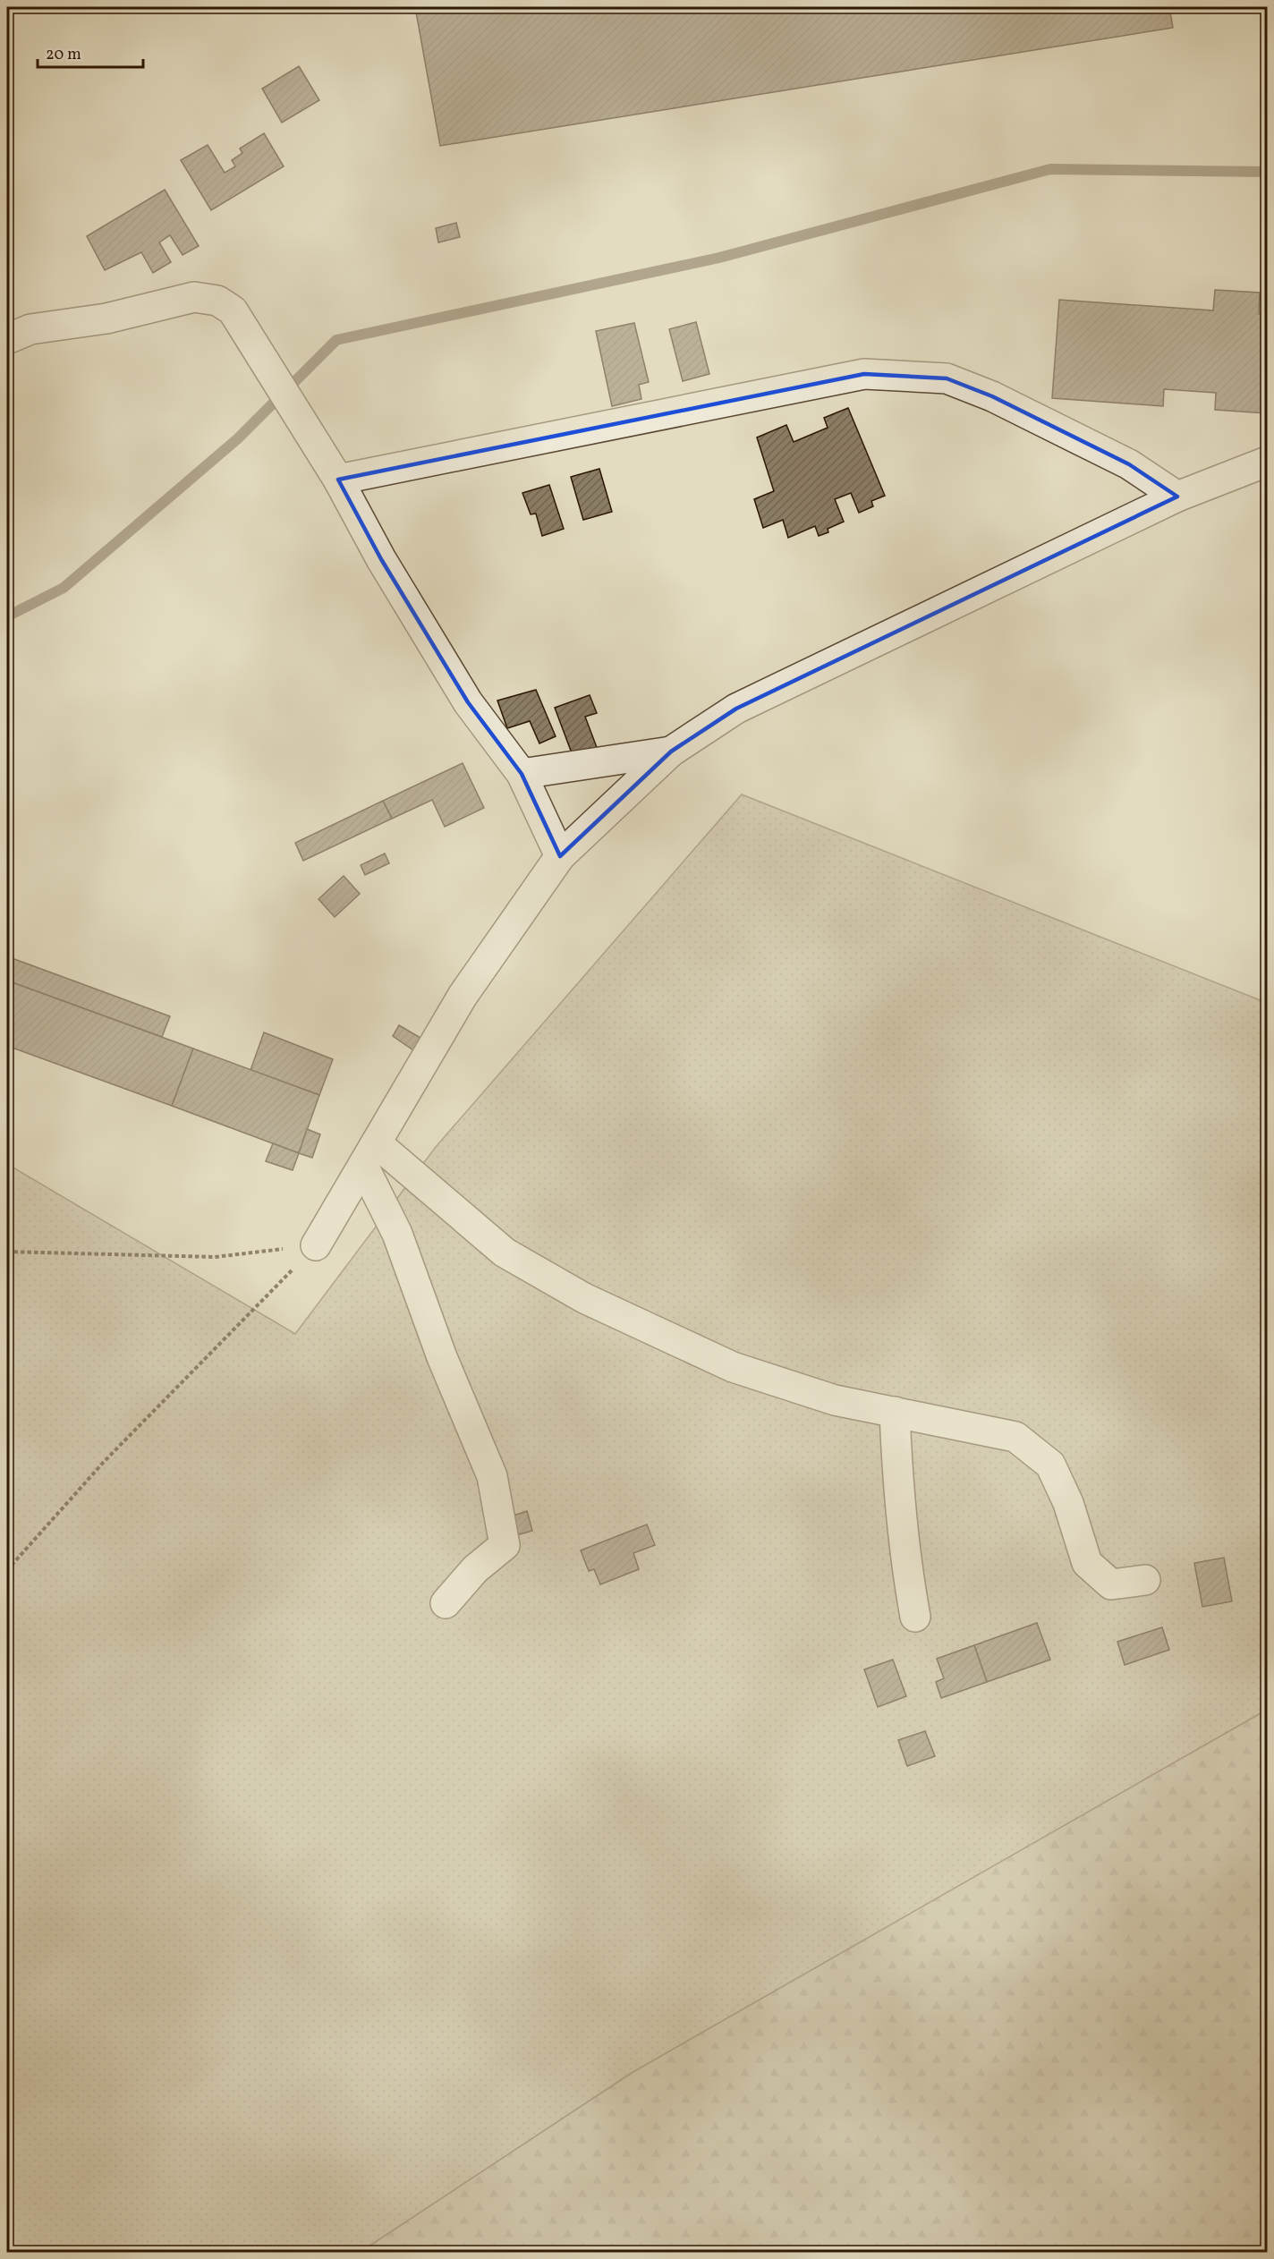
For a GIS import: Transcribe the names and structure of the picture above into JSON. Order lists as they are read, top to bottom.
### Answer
{
  "scale_bar": "20 m"
}
